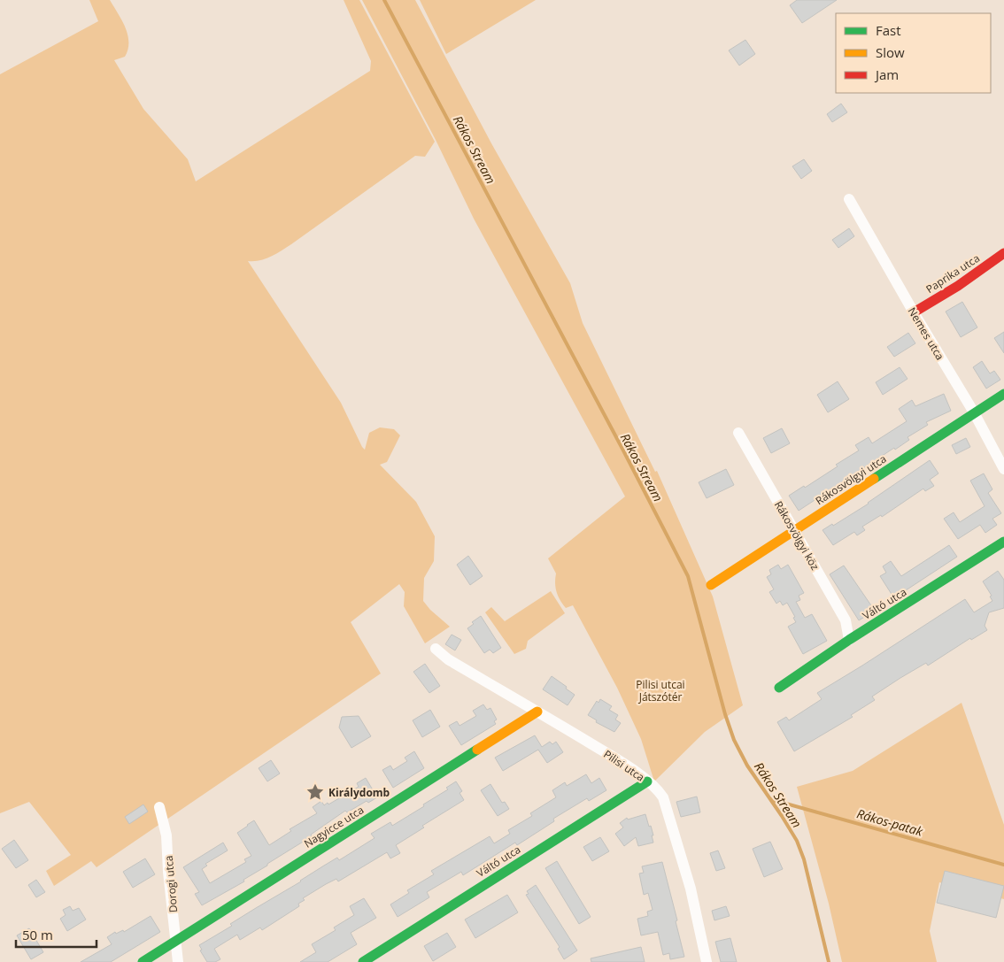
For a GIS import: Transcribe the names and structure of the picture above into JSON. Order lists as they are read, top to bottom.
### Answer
{
  "streets": {
    "street": [
      "Paprika utca",
      "Nemes utca",
      "Rákosvölgyi utca",
      "Rákosvölgyi köz",
      "Váltó utca",
      "Pilisi utca",
      "Nagyicce utca",
      "Dorogi utca"
    ]
  },
  "crossings": [
    ["Paprika utca", "Nemes utca"],
    ["Nemes utca", "Rákosvölgyi utca"],
    ["Rákosvölgyi utca", "Rákosvölgyi köz"],
    ["Rákosvölgyi köz", "Váltó utca"],
    ["Váltó utca", "Pilisi utca"],
    ["Pilisi utca", "Nagyicce utca"],
    ["Nagyicce utca", "Dorogi utca"]
  ],
  "water": ["Rákos Stream", "Rákos-patak"],
  "parks": ["Pilisi utcai Játszótér"],
  "places": {
    "place": ["Királydomb"]
  },
  "legend": ["Fast", "Slow", "Jam"],
  "scale_bar": "50 m"
}
